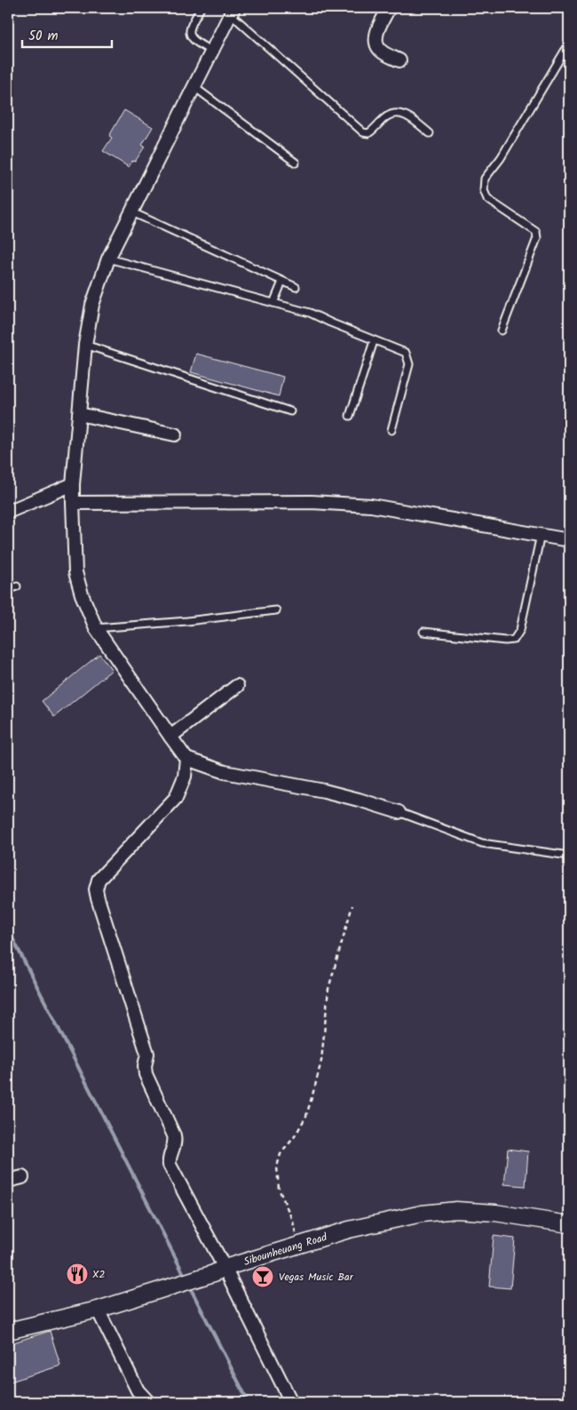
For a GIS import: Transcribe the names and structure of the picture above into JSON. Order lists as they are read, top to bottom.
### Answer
{
  "streets": {
    "street": ["Sibounheuang Road"]
  },
  "places": {
    "restaurant": ["X2"],
    "bar": ["Vegas Music Bar"]
  },
  "scale_bar": "50 m"
}
